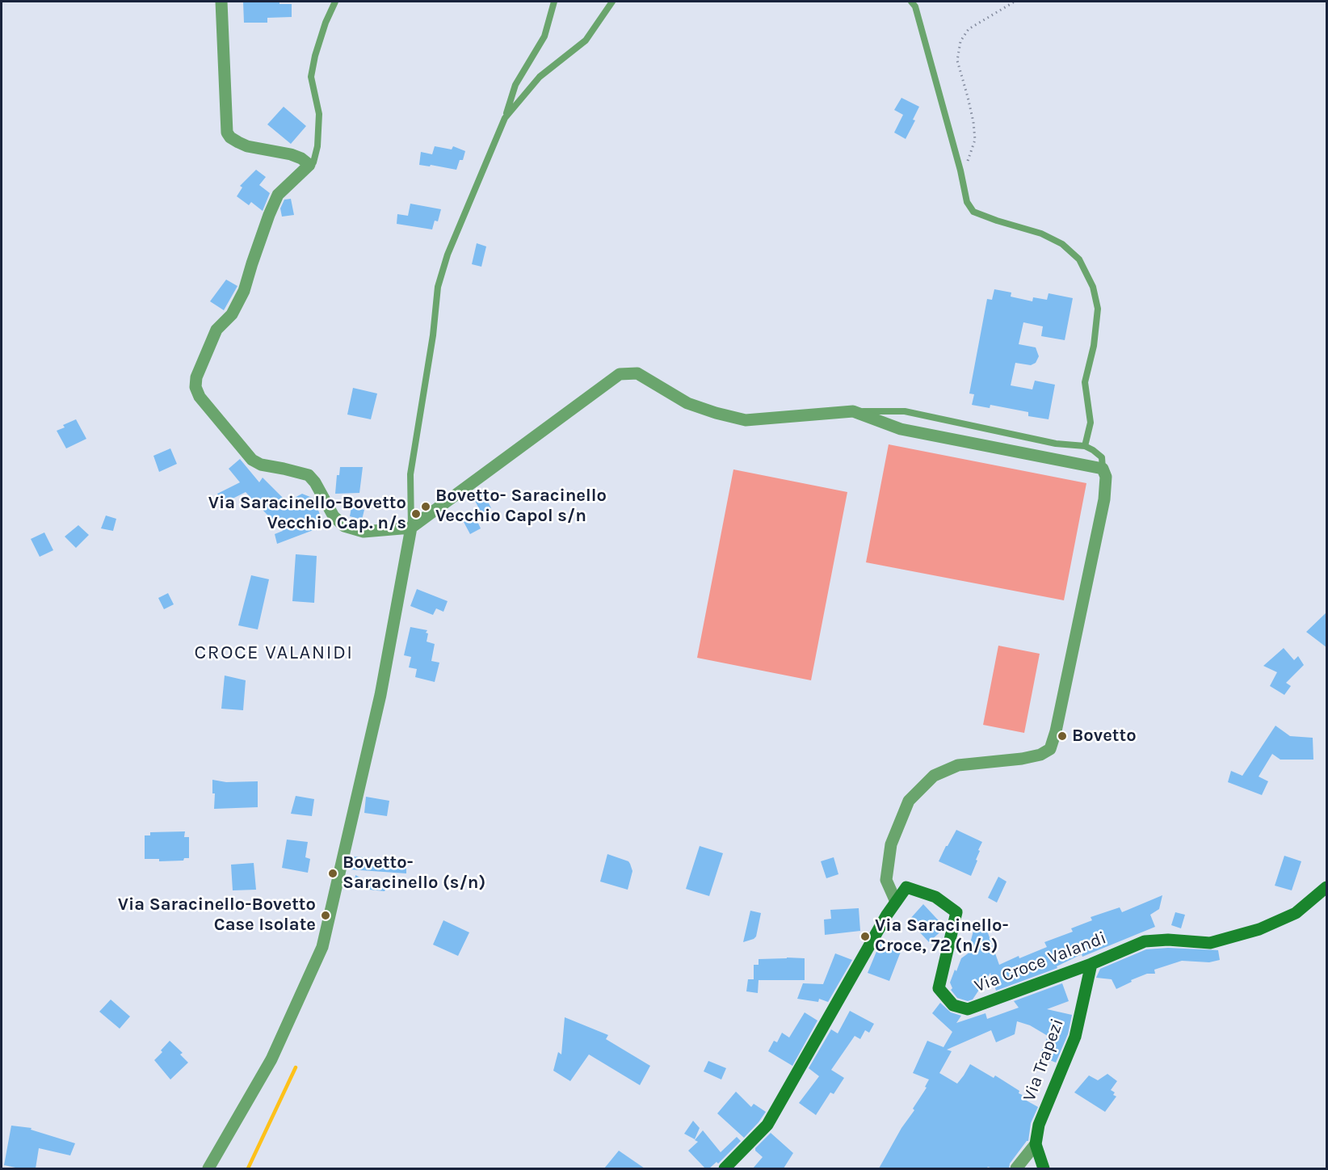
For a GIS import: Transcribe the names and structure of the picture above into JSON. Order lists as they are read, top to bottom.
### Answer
{
  "streets": {
    "street": ["Via Croce Valandi", "Via Trapezi"]
  },
  "crossings": [
    ["Via Croce Valandi", "Via Trapezi"]
  ],
  "districts": ["CROCE VALANIDI"],
  "places": [
    "Bovetto- Saracinello Vecchio Capol s/n",
    "Via Saracinello-Bovetto Vecchio Cap. n/s",
    "Bovetto",
    "Bovetto- Saracinello (s/n)",
    "Via Saracinello-Bovetto Case Isolate",
    "Via Saracinello- Croce, 72 (n/s)"
  ]
}
